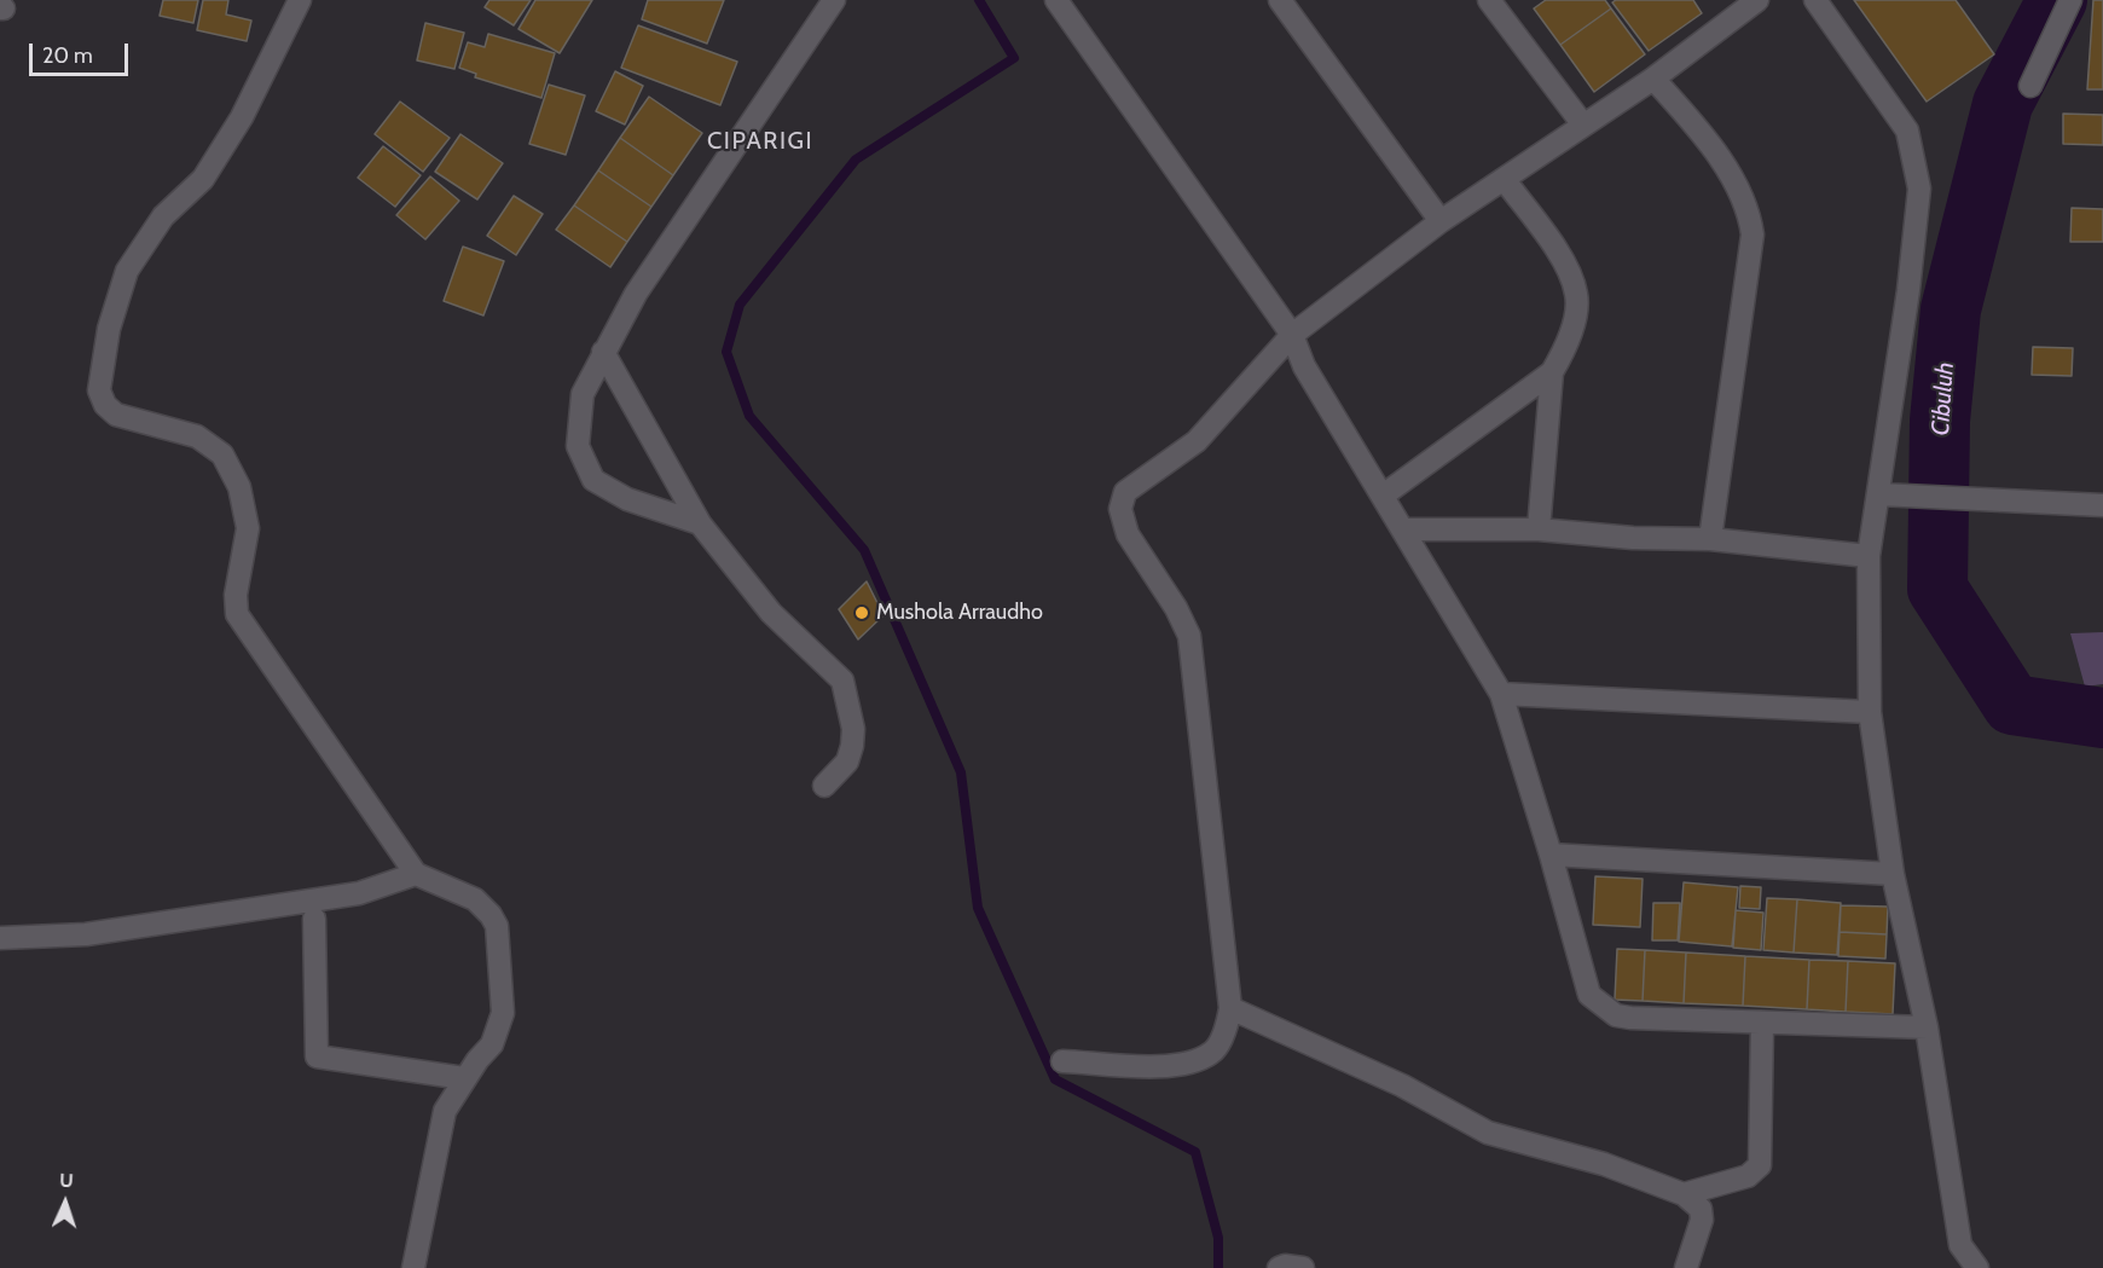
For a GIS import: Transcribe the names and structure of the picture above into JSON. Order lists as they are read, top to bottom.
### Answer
{
  "districts": ["CIPARIGI"],
  "water": ["Cibuluh"],
  "places": ["Mushola Arraudho"],
  "scale_bar": "20 m",
  "north": "top"
}
